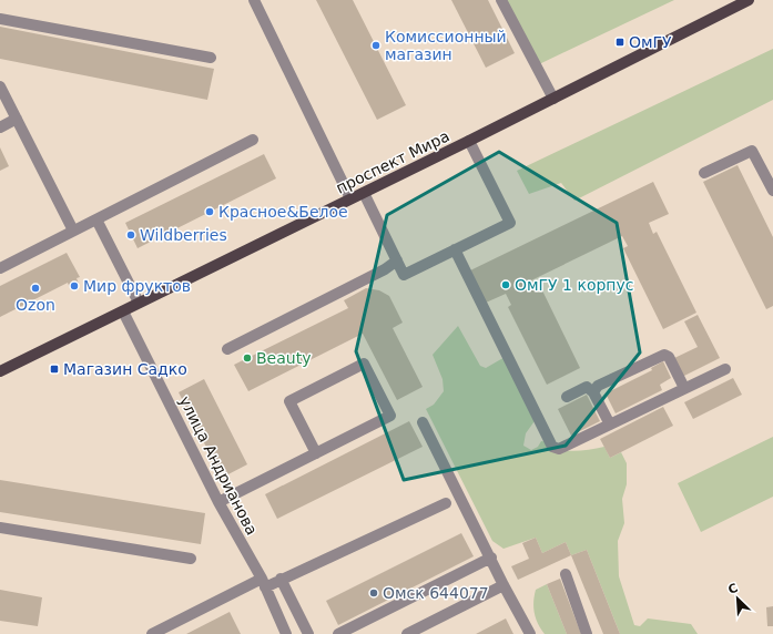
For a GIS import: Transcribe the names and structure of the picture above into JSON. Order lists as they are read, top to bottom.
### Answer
{
  "streets": {
    "main road": ["проспект Мира"],
    "street": ["улица Андрианова"]
  },
  "crossings": [
    ["проспект Мира", "улица Андрианова"]
  ],
  "places": {
    "transit": ["ОмГУ", "Магазин Садко"],
    "other": [
      "Комиссионный магазин",
      "Красное&Белое",
      "Wildberries",
      "ОмГУ 1 корпус",
      "Мир фруктов",
      "Ozon",
      "Beauty",
      "Омск 644077"
    ]
  },
  "north": "top left"
}
